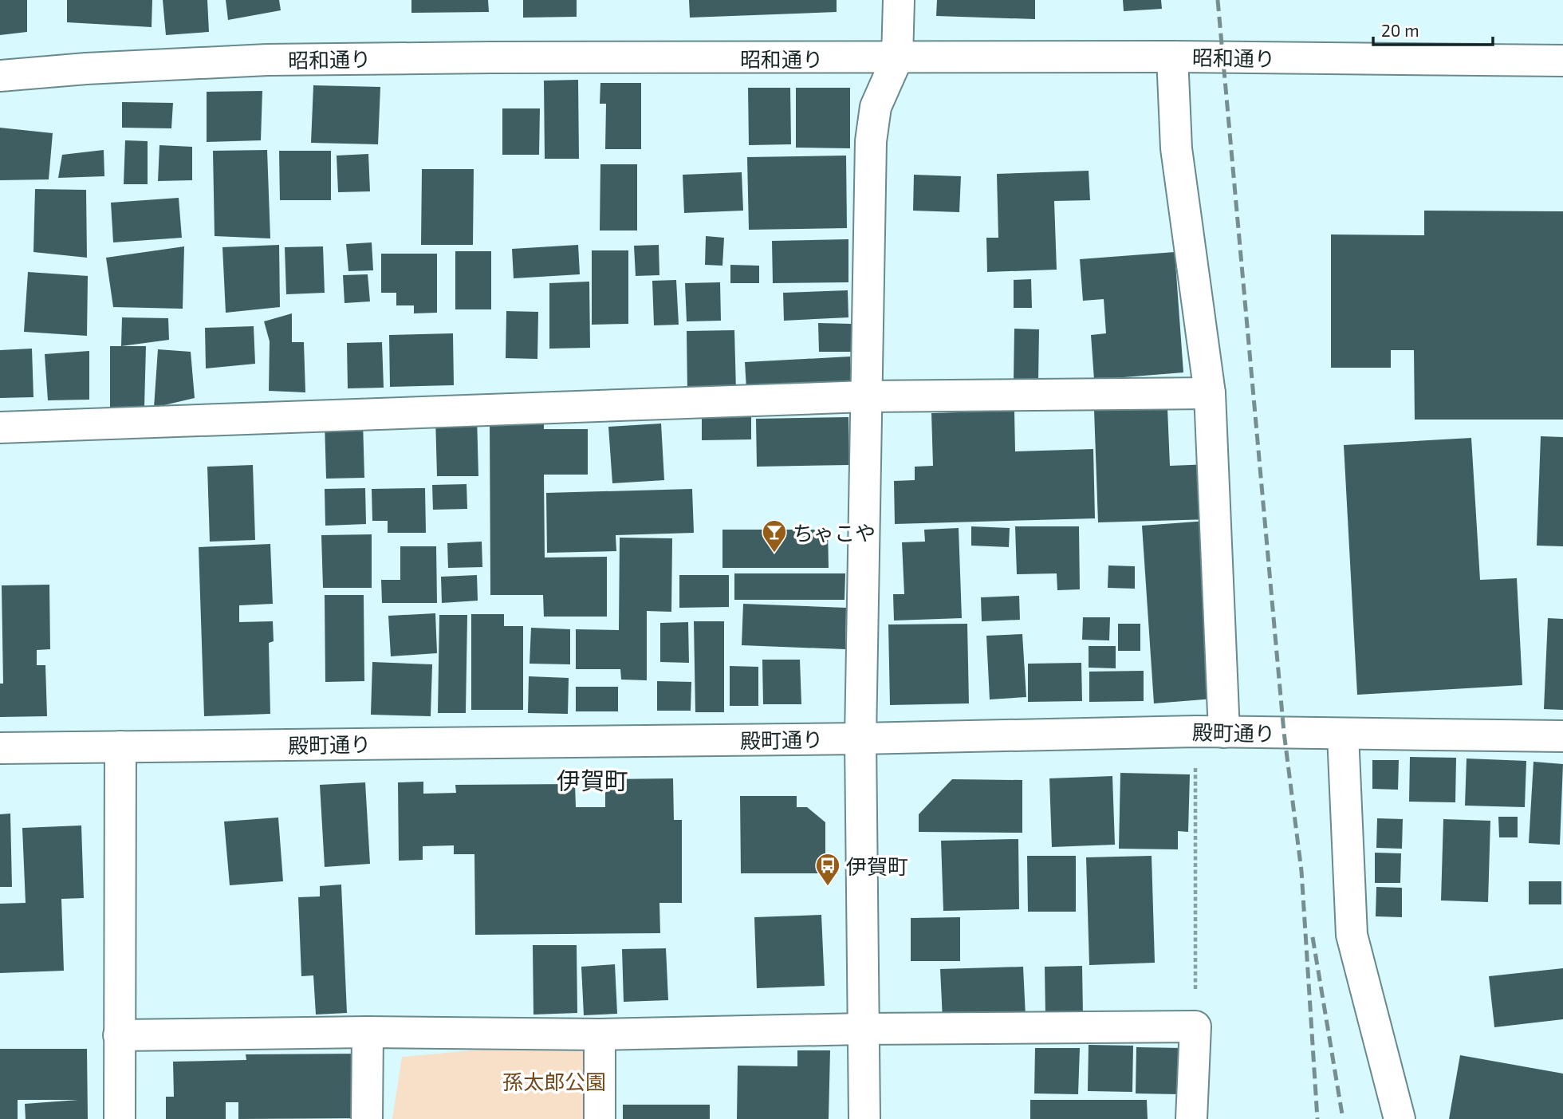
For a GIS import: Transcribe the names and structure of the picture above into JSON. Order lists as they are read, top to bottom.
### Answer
{
  "streets": {
    "street": ["昭和通り", "殿町通り"]
  },
  "districts": ["伊賀町"],
  "parks": ["孫太郎公園"],
  "places": {
    "bar": ["ちゃこや"],
    "bus stop": ["伊賀町"]
  },
  "scale_bar": "20 m"
}
